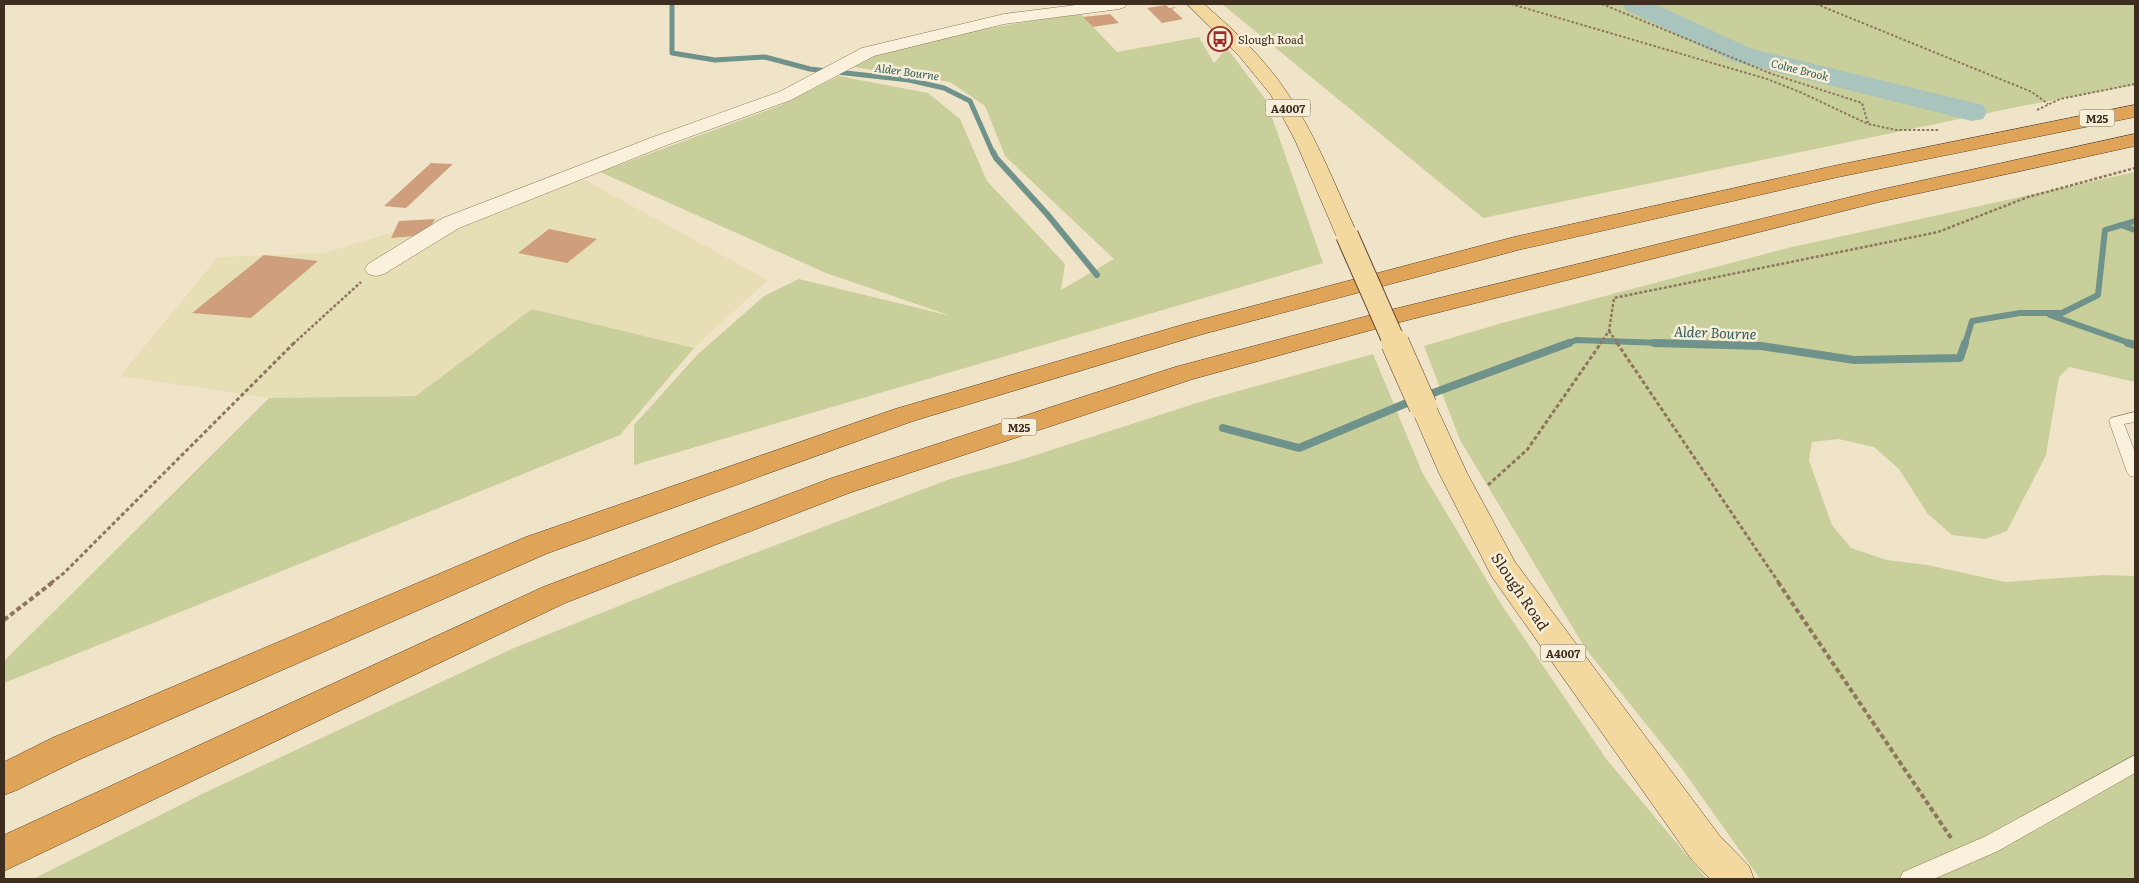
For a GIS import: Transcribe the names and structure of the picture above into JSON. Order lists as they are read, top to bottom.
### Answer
{
  "streets": {
    "highway": ["M25"],
    "main road": ["A4007", "Slough Road"]
  },
  "water": ["Colne Brook", "Alder Bourne"],
  "places": {
    "bus stop": ["Slough Road"]
  }
}
